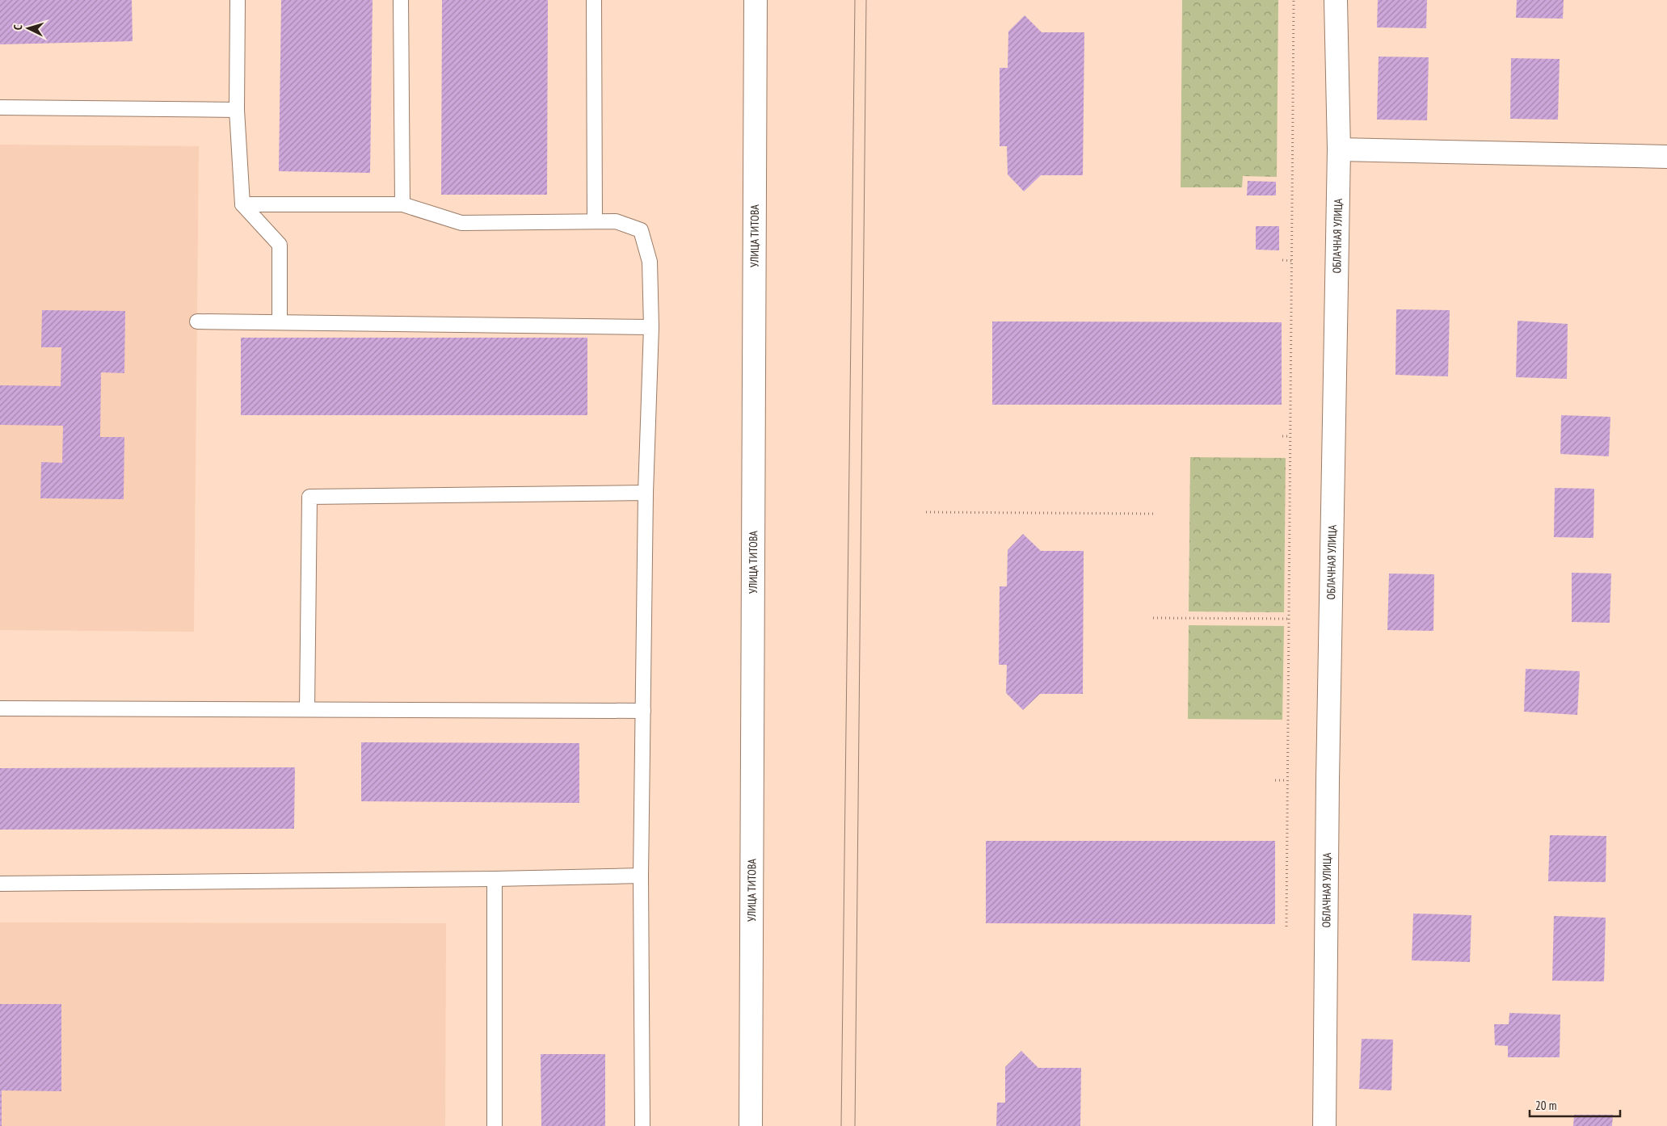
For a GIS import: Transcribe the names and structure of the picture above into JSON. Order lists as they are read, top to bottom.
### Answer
{
  "streets": {
    "street": ["УЛИЦА ТИТОВА", "ОБЛАЧНАЯ УЛИЦА"]
  },
  "scale_bar": "20 m",
  "north": "left"
}
